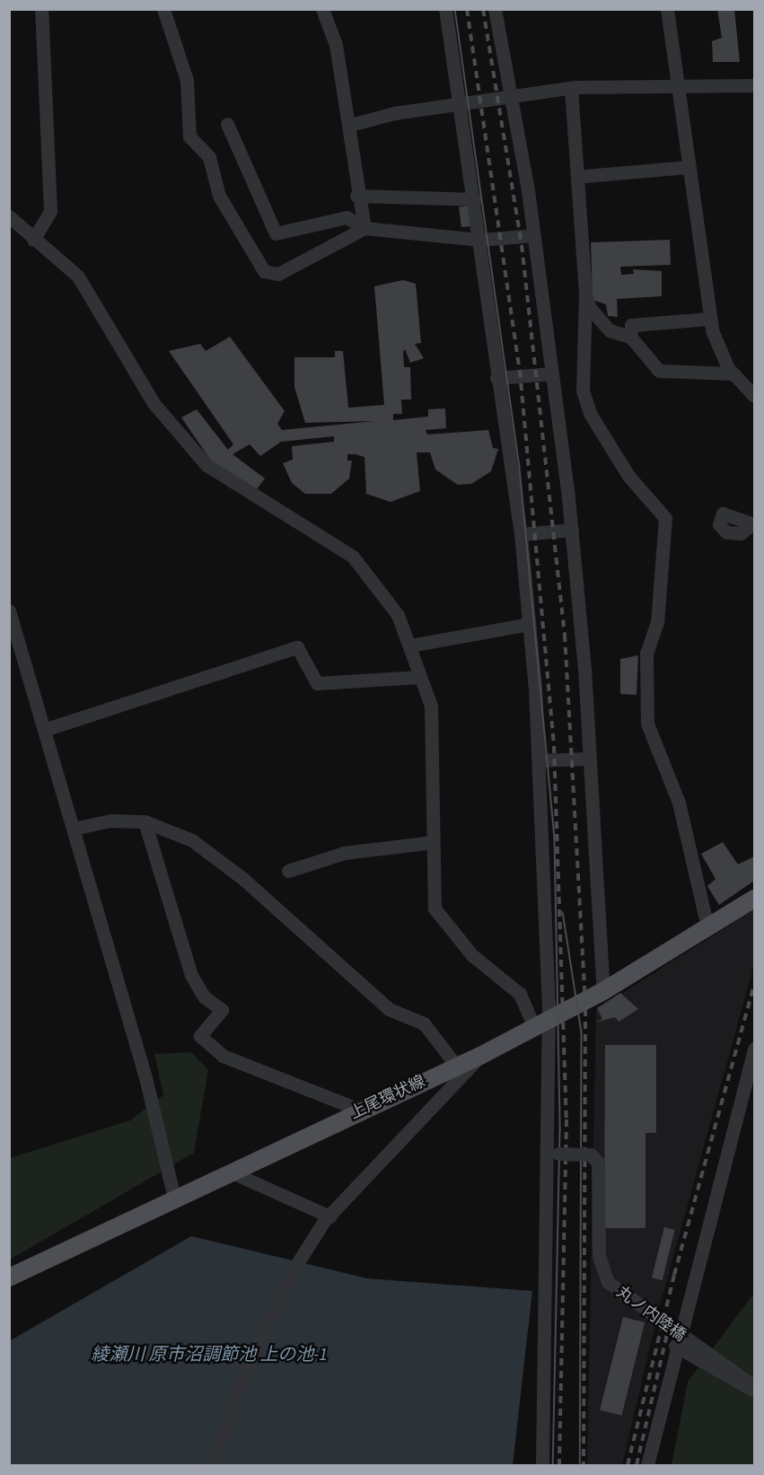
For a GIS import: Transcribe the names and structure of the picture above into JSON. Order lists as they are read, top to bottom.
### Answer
{
  "streets": {
    "main road": ["上尾環状線"],
    "street": ["丸ノ内陸橋"]
  },
  "water": ["綾瀬川 原市沼調節池 上の池-1"]
}
